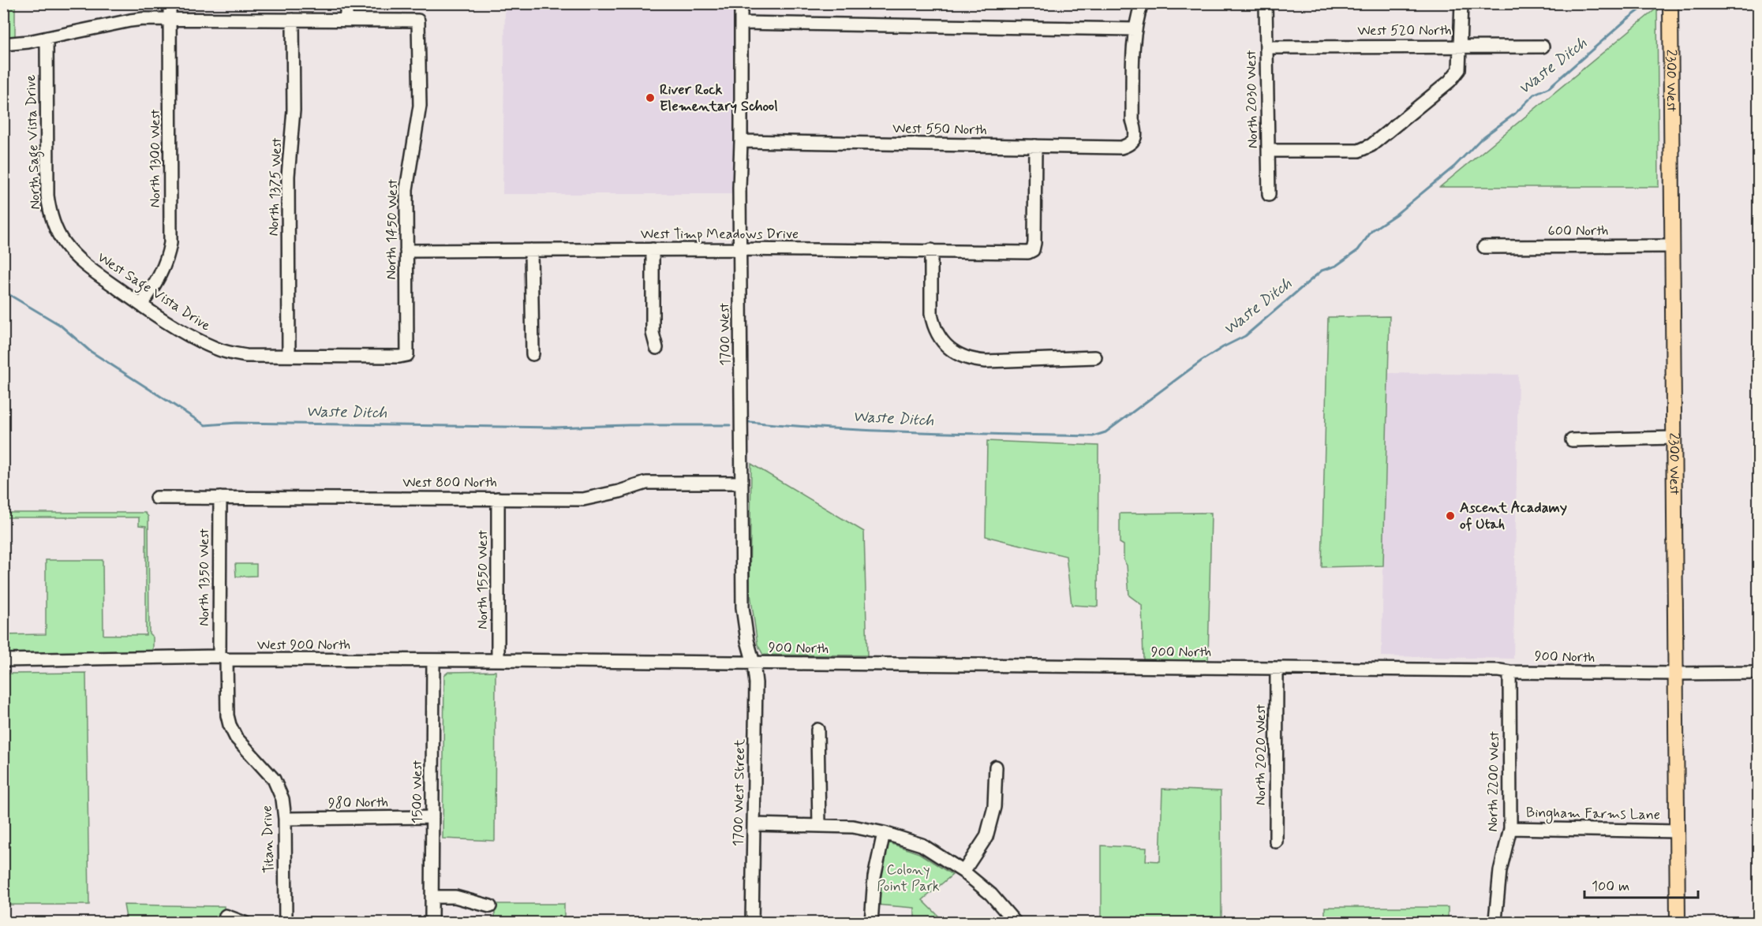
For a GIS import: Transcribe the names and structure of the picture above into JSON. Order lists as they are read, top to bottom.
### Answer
{
  "streets": {
    "main road": ["2300 West"],
    "street": [
      "West 520 North",
      "North 2030 West",
      "West 550 North",
      "North Sage Vista Drive",
      "North 1300 West",
      "North 1375 West",
      "North 1450 West",
      "600 North",
      "West Timp Meadows Drive",
      "West Sage Vista Drive",
      "1700 West",
      "West 800 North",
      "North 1350 West",
      "North 1550 West",
      "West 900 North",
      "900 North",
      "North 2020 West",
      "North 2200 West",
      "1500 West",
      "1700 West Street",
      "980 North",
      "Bingham Farms Lane",
      "Titan Drive"
    ]
  },
  "crossings": [
    ["West 520 North", "North 2030 West"],
    ["2300 West", "600 North"],
    ["2300 West", "900 North"],
    ["2300 West", "Bingham Farms Lane"],
    ["West 550 North", "West Timp Meadows Drive"],
    ["West 550 North", "1700 West"],
    ["North Sage Vista Drive", "West Sage Vista Drive"],
    ["North 1300 West", "West Sage Vista Drive"],
    ["North 1375 West", "West Sage Vista Drive"],
    ["North 1450 West", "West Timp Meadows Drive"],
    ["North 1450 West", "West Sage Vista Drive"],
    ["West Timp Meadows Drive", "1700 West"],
    ["1700 West", "West 800 North"],
    ["1700 West", "900 North"],
    ["1700 West", "1700 West Street"],
    ["West 800 North", "North 1350 West"],
    ["West 800 North", "North 1550 West"],
    ["North 1350 West", "West 900 North"],
    ["North 1350 West", "Titan Drive"],
    ["North 1550 West", "West 900 North"],
    ["West 900 North", "900 North"],
    ["West 900 North", "1500 West"],
    ["West 900 North", "Titan Drive"],
    ["900 North", "North 2020 West"],
    ["900 North", "North 2200 West"],
    ["900 North", "1700 West Street"],
    ["North 2200 West", "Bingham Farms Lane"],
    ["1500 West", "980 North"],
    ["980 North", "Titan Drive"]
  ],
  "water": ["Waste Ditch"],
  "parks": ["Colony Point Park"],
  "places": ["River Rock Elementary School", "Ascent Acadamy of Utah"],
  "scale_bar": "100 m"
}
